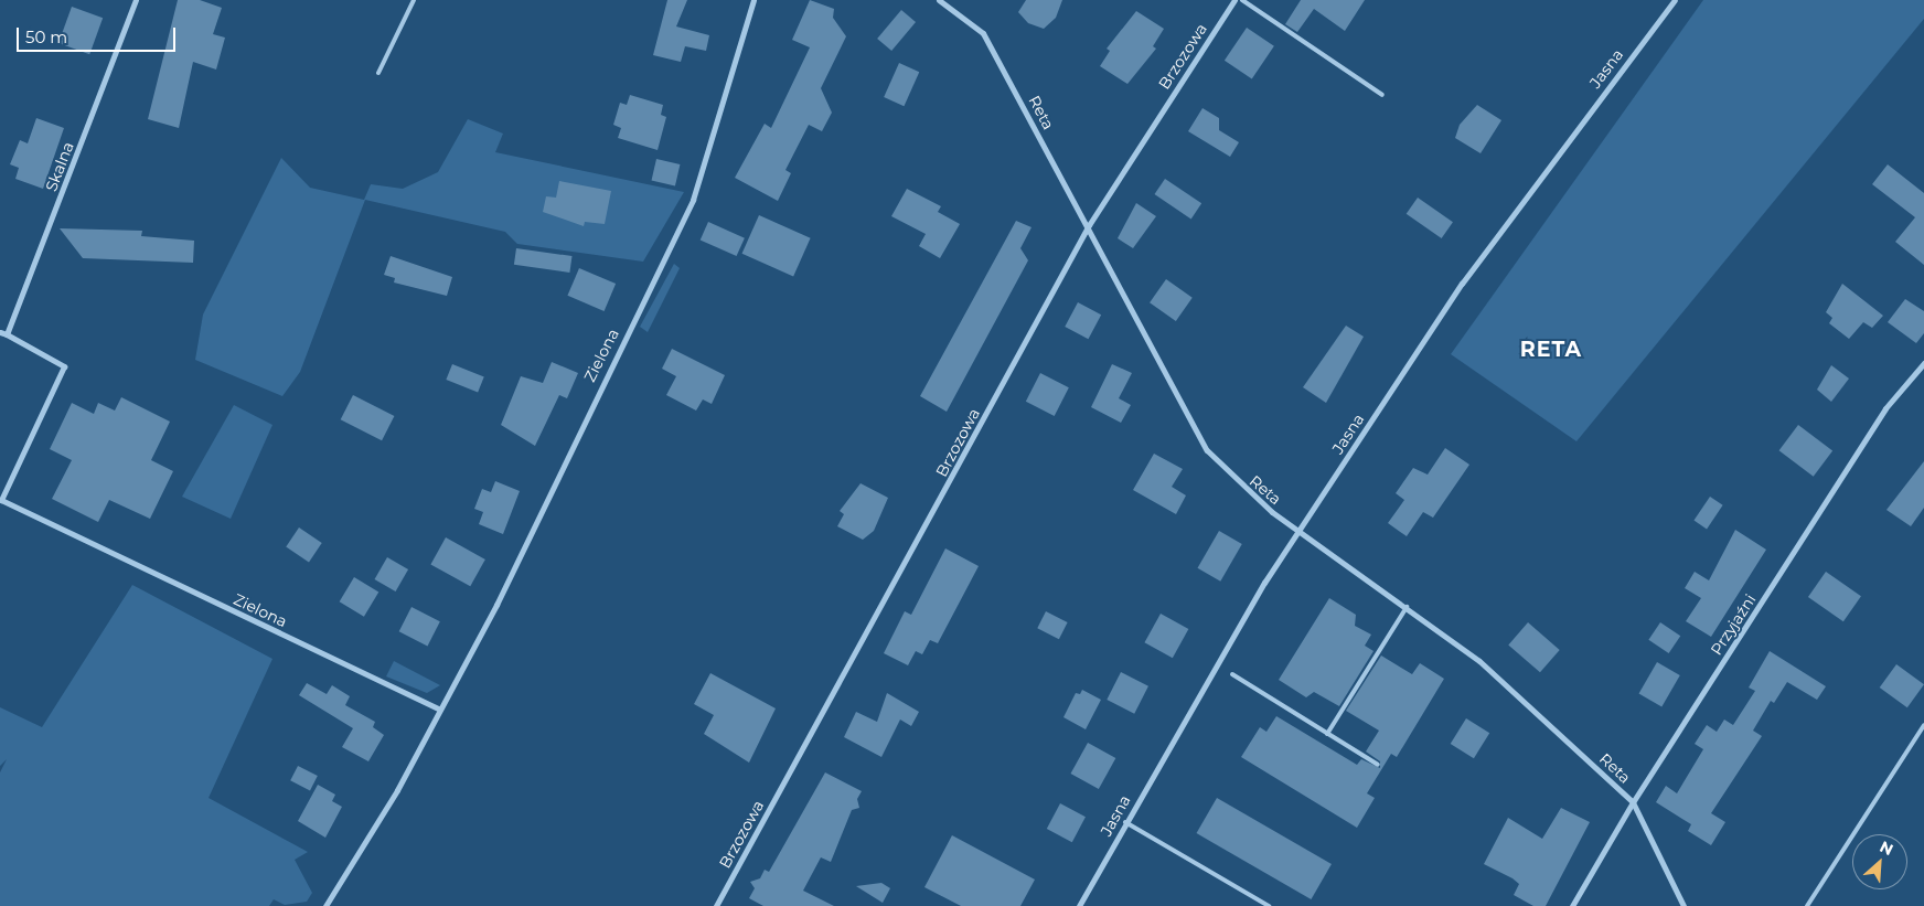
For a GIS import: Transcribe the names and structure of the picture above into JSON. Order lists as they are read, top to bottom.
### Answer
{
  "streets": {
    "street": [
      "Brzozowa",
      "Jasna",
      "Reta",
      "Skalna",
      "Zielona",
      "Przyjaźni"
    ]
  },
  "crossings": [
    ["Brzozowa", "Reta"],
    ["Jasna", "Reta"],
    ["Reta", "Przyjaźni"]
  ],
  "districts": ["RETA"],
  "scale_bar": "50 m",
  "north": "top right"
}
